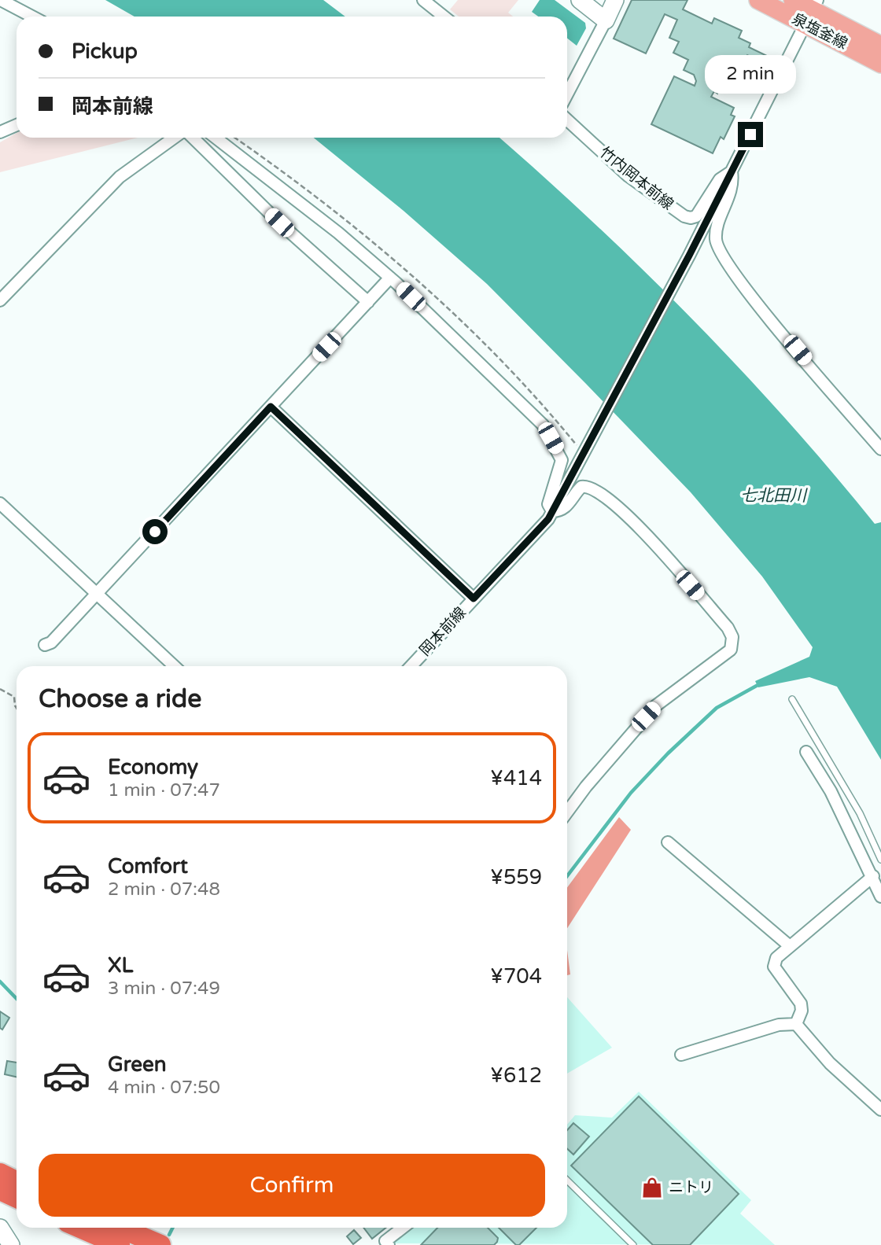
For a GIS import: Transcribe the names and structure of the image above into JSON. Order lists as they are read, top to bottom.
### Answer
{
  "streets": {
    "main road": ["泉塩釜線"],
    "street": ["竹内岡本前線", "岡本前線"]
  },
  "water": ["七北田川"],
  "places": {
    "shop": ["ニトリ"]
  },
  "page": {
    "banner": ["Pickup", "岡本前線"],
    "bubble": "2 min",
    "heading": "Choose a ride",
    "list": [
      {
        "name": "Economy",
        "note": "1 min · 07:47",
        "value": "¥414"
      },
      {
        "name": "Comfort",
        "note": "2 min · 07:48",
        "value": "¥559"
      },
      {
        "name": "XL",
        "note": "3 min · 07:49",
        "value": "¥704"
      },
      {
        "name": "Green",
        "note": "4 min · 07:50",
        "value": "¥612"
      }
    ],
    "buttons": "Confirm"
  }
}
